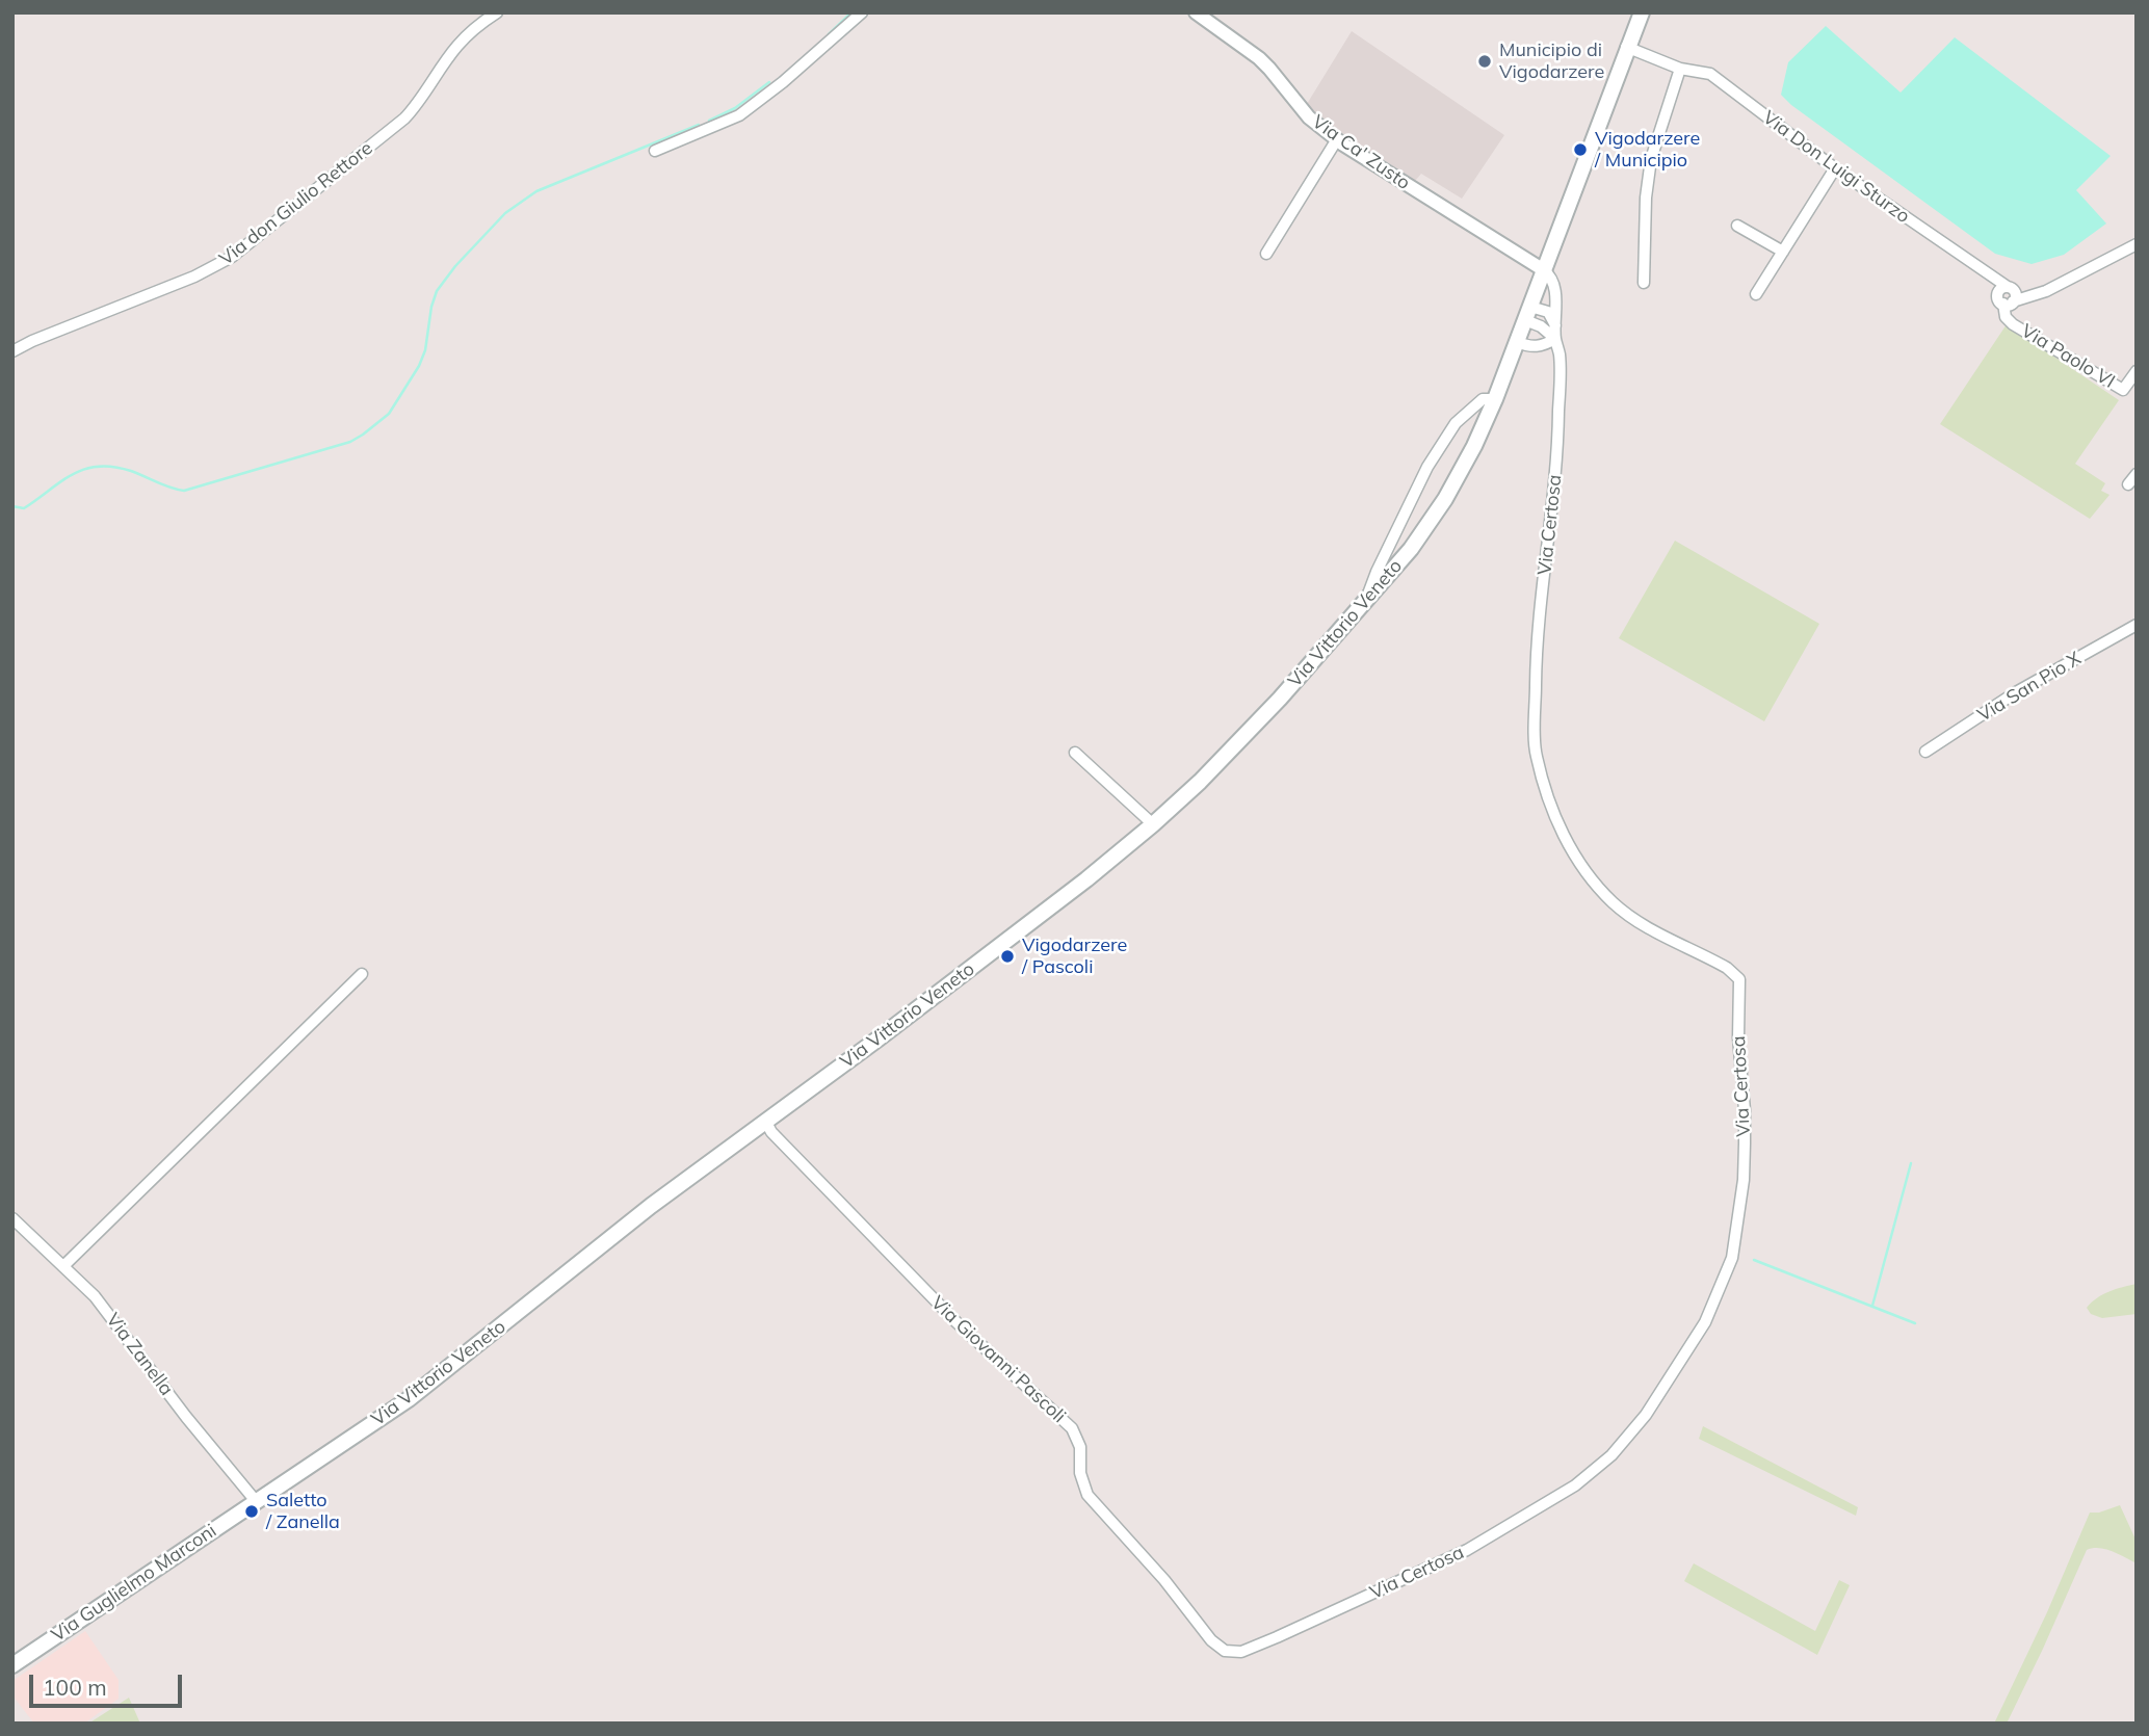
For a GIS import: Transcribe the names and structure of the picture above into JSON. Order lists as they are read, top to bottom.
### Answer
{
  "streets": {
    "main road": ["Via Vittorio Veneto", "Via Guglielmo Marconi"],
    "street": [
      "Via Ca' Zusto",
      "Via Don Luigi Sturzo",
      "Via don Giulio Rettore",
      "Via Paolo VI",
      "Via Certosa",
      "Via San Pio X",
      "Via Zanella",
      "Via Giovanni Pascoli"
    ]
  },
  "crossings": [
    ["Via Ca' Zusto", "Via Certosa"],
    ["Via Ca' Zusto", "Via Vittorio Veneto"],
    ["Via Don Luigi Sturzo", "Via Paolo VI"],
    ["Via Don Luigi Sturzo", "Via Vittorio Veneto"],
    ["Via Certosa", "Via Vittorio Veneto"],
    ["Via Certosa", "Via Giovanni Pascoli"],
    ["Via Vittorio Veneto", "Via Zanella"],
    ["Via Vittorio Veneto", "Via Giovanni Pascoli"],
    ["Via Vittorio Veneto", "Via Guglielmo Marconi"],
    ["Via Zanella", "Via Guglielmo Marconi"]
  ],
  "places": [
    "Municipio di Vigodarzere",
    "Vigodarzere / Municipio",
    "Vigodarzere / Pascoli",
    "Saletto / Zanella"
  ],
  "scale_bar": "100 m"
}
